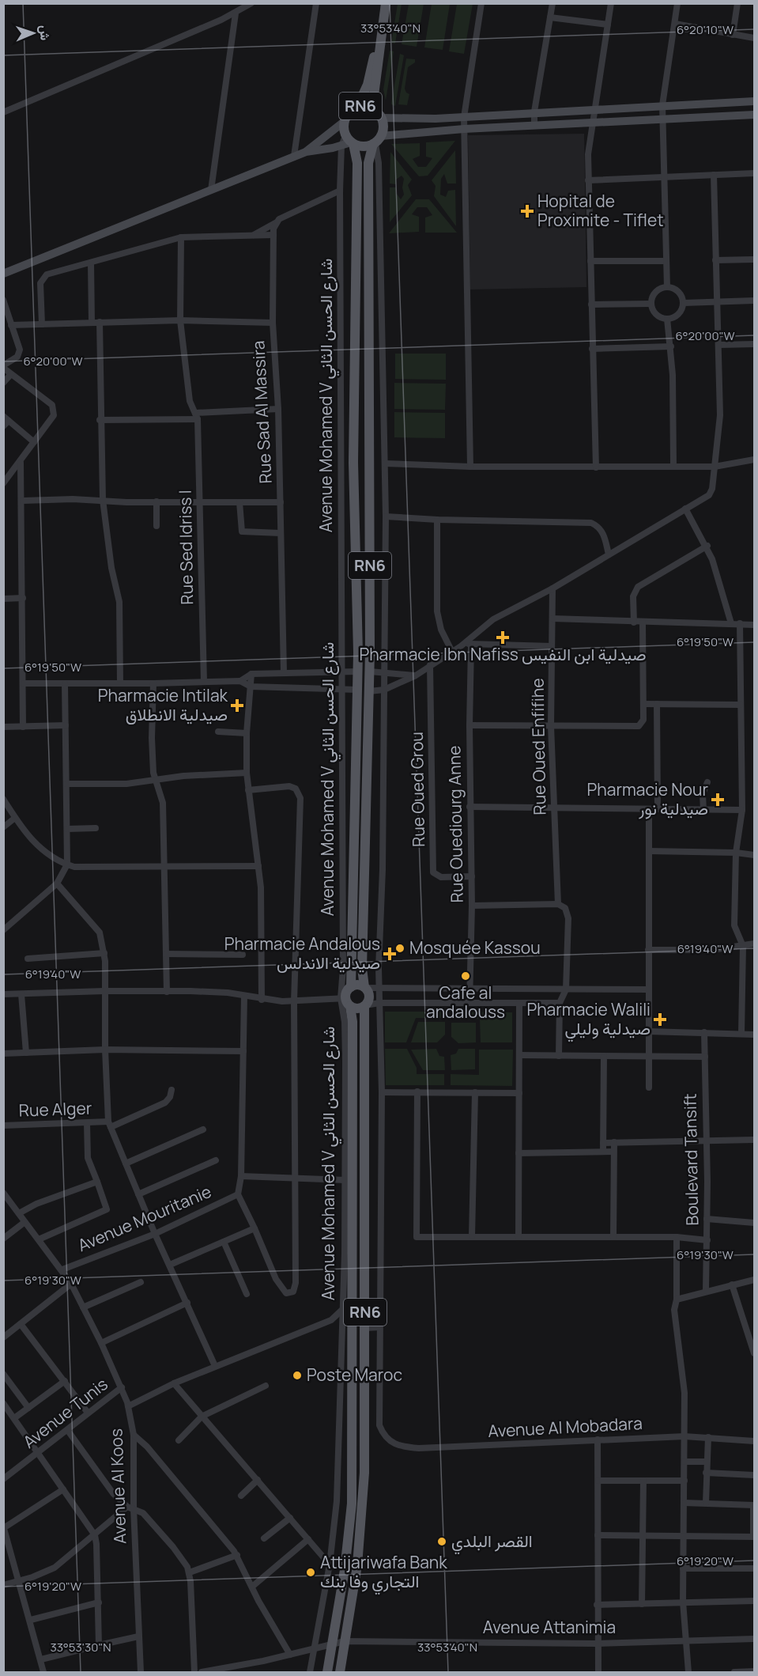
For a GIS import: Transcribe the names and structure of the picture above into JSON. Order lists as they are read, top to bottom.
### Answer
{
  "streets": {
    "main road": ["RN6"],
    "street": [
      "Avenue Mohamed V شارع الحسن الثاني",
      "Rue Sad Al Massira",
      "Rue Sed Idriss I",
      "Rue Oued Enfifihe",
      "Rue Oued Grou",
      "Rue Ouediourg Anne",
      "Rue Alger",
      "Boulevard Tansift",
      "Avenue Mouritanie",
      "Avenue Tunis",
      "Avenue Al Mobadara",
      "Avenue Al Koos",
      "Avenue Attanimia"
    ]
  },
  "crossings": [
    ["RN6", "Avenue Mohamed V شارع الحسن الثاني"],
    ["RN6", "Avenue Attanimia"],
    ["Avenue Mohamed V شارع الحسن الثاني", "Avenue Attanimia"],
    ["Rue Oued Grou", "Rue Ouediourg Anne"],
    ["Avenue Mouritanie", "Avenue Al Koos"],
    ["Avenue Tunis", "Avenue Al Koos"]
  ],
  "places": {
    "health": [
      "Hopital de Proximite - Tiflet",
      "Pharmacie Ibn Nafiss صيدلية ابن النفيس",
      "Pharmacie Intilak صيدلية الانطلاق",
      "Pharmacie Nour صيدلية نور",
      "Pharmacie Andalous صيدلية الاندلس",
      "Pharmacie Walili صيدلية وليلي"
    ],
    "other": [
      "Mosquée Kassou",
      "Cafe al andalouss",
      "Poste Maroc",
      "القصر البلدي",
      "Attijariwafa Bank التجاري وفا بنك"
    ]
  },
  "north": "right",
  "coordinates": [
    "33°53'40\"N",
    "6°20'10\"W",
    "6°20'00\"W",
    "6°19'50\"W",
    "6°19'40\"W",
    "6°19'30\"W",
    "6°19'20\"W",
    "33°53'30\"N"
  ]
}
